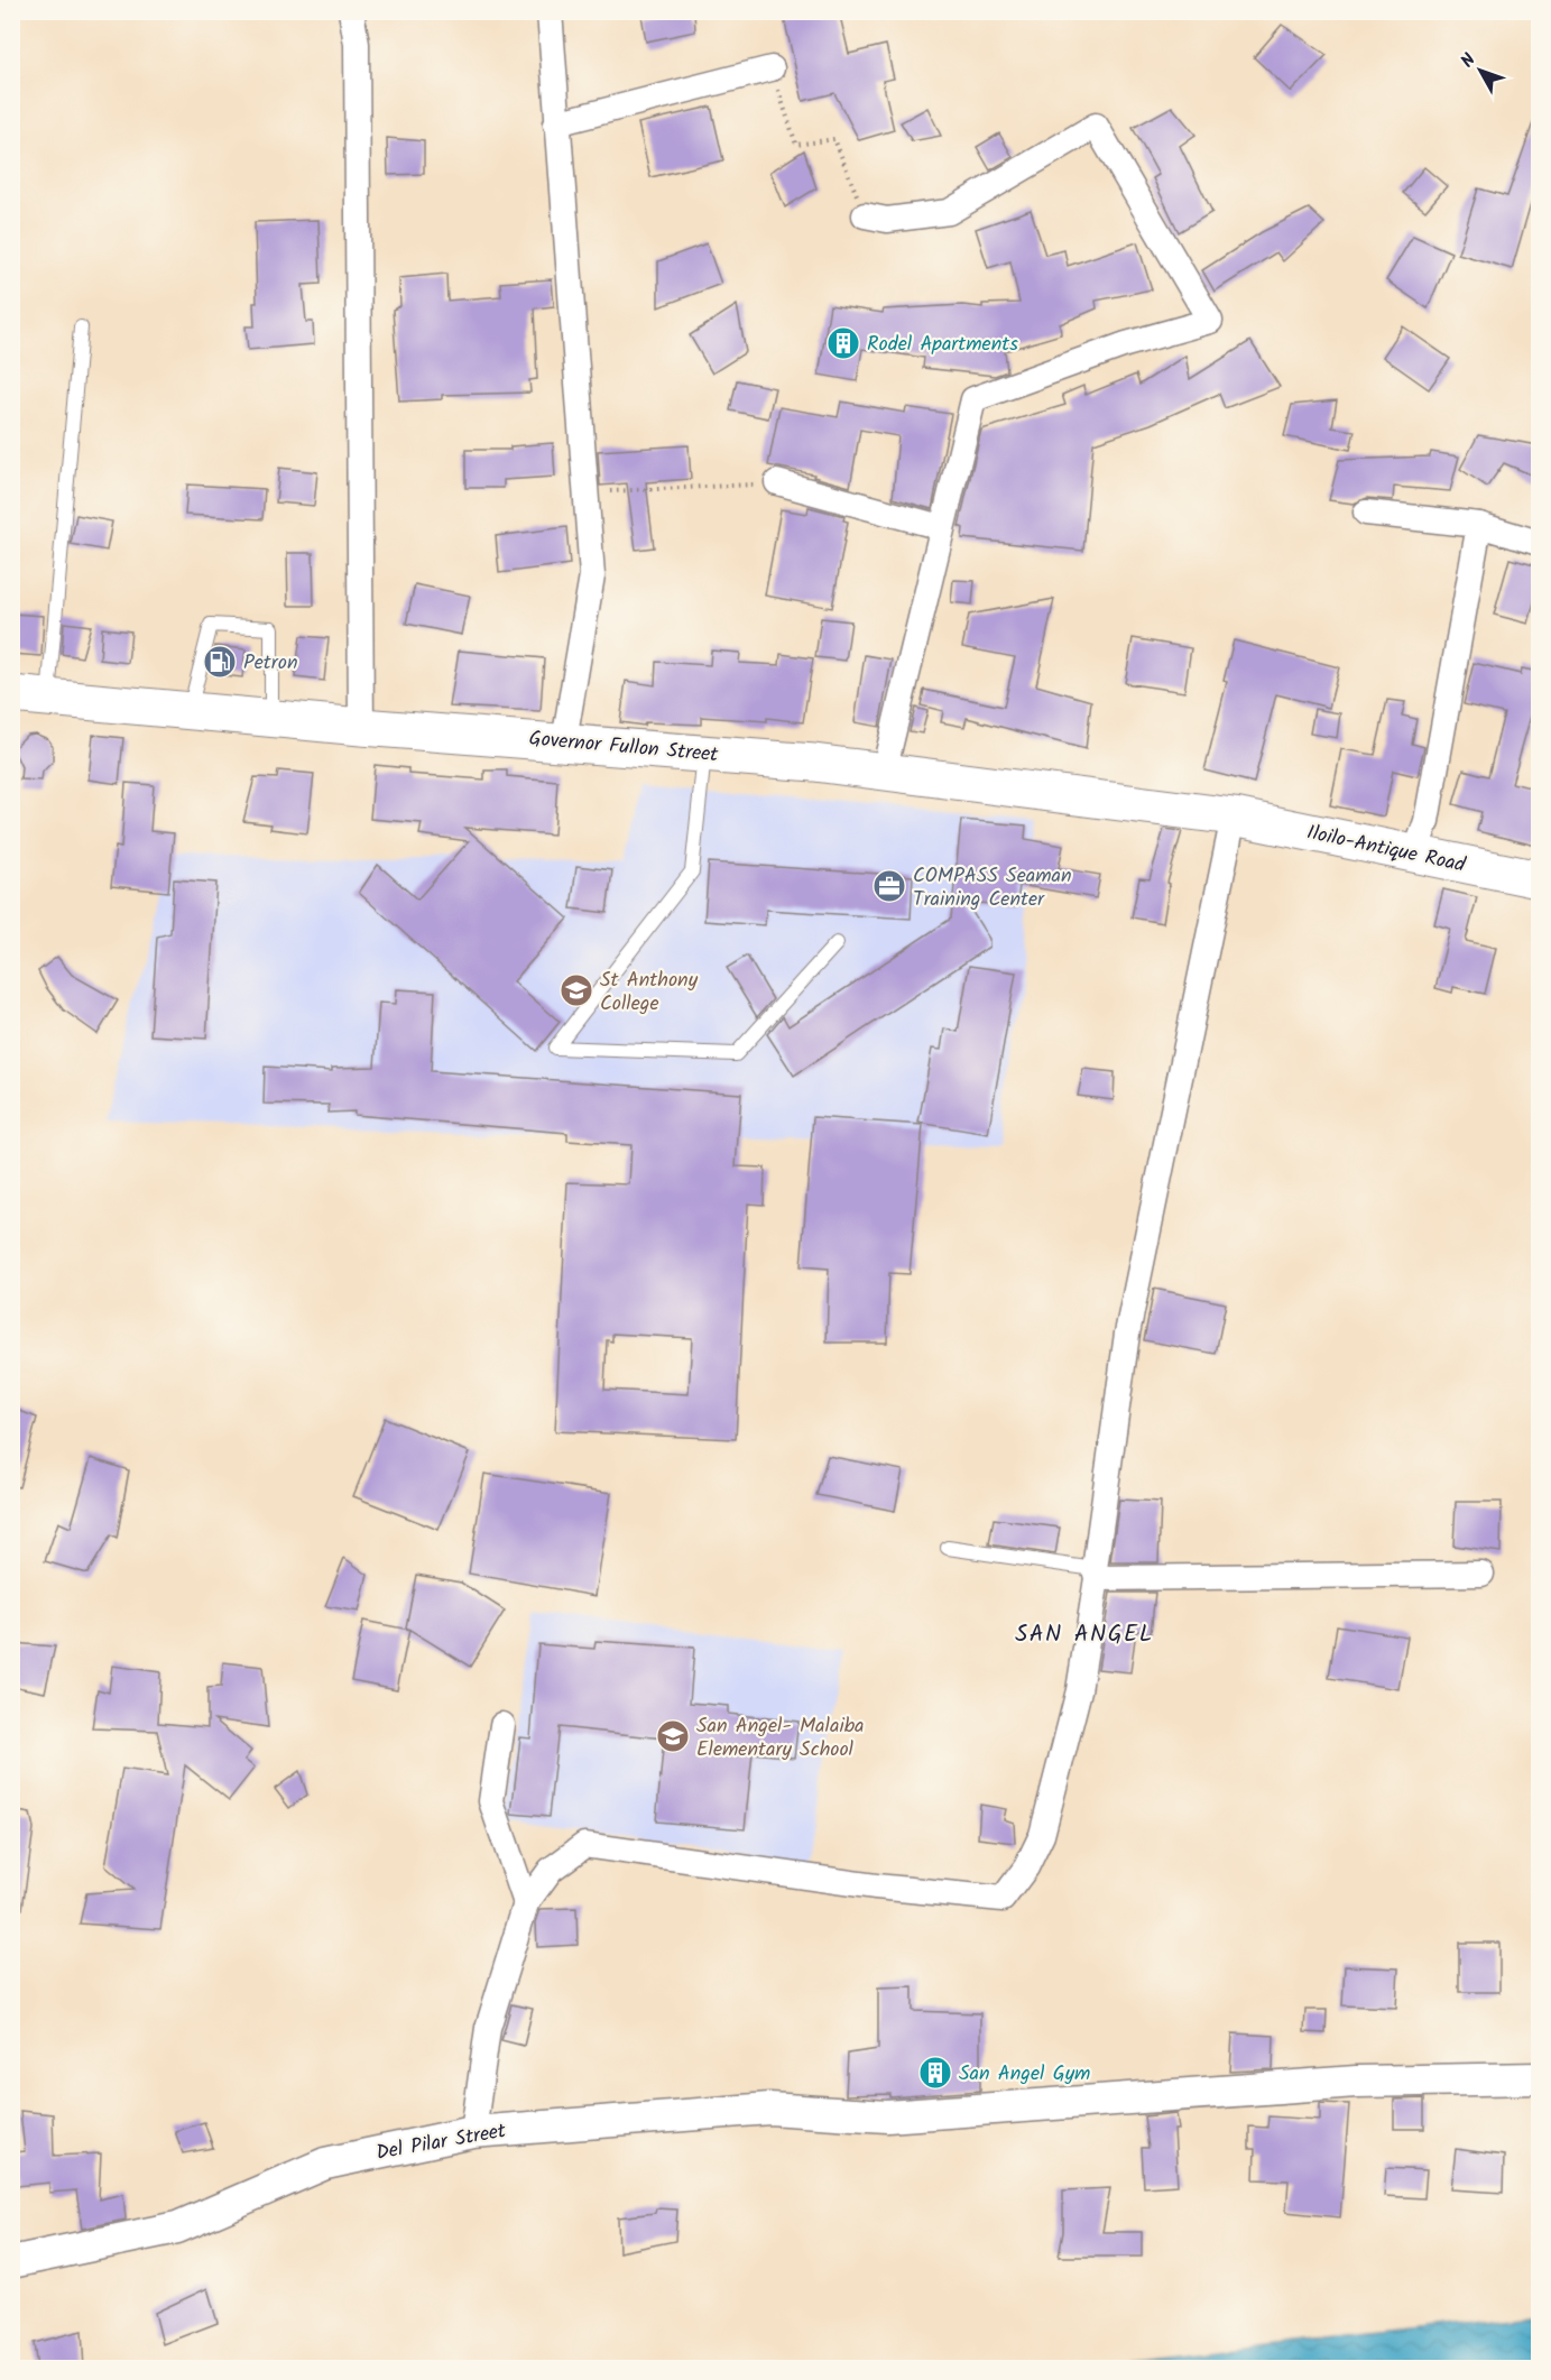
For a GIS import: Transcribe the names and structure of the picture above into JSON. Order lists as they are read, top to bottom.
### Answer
{
  "streets": {
    "main road": ["Governor Fullon Street", "Iloilo-Antique Road"],
    "street": ["Del Pilar Street"]
  },
  "crossings": [
    ["Governor Fullon Street", "Iloilo-Antique Road"]
  ],
  "districts": ["SAN ANGEL"],
  "places": {
    "building": ["Rodel Apartments", "San Angel Gym"],
    "fuel station": ["Petron"],
    "office": ["COMPASS Seaman Training Center"],
    "school or university": ["St Anthony College", "San Angel- Malaiba Elementary School"]
  },
  "north": "top left"
}
